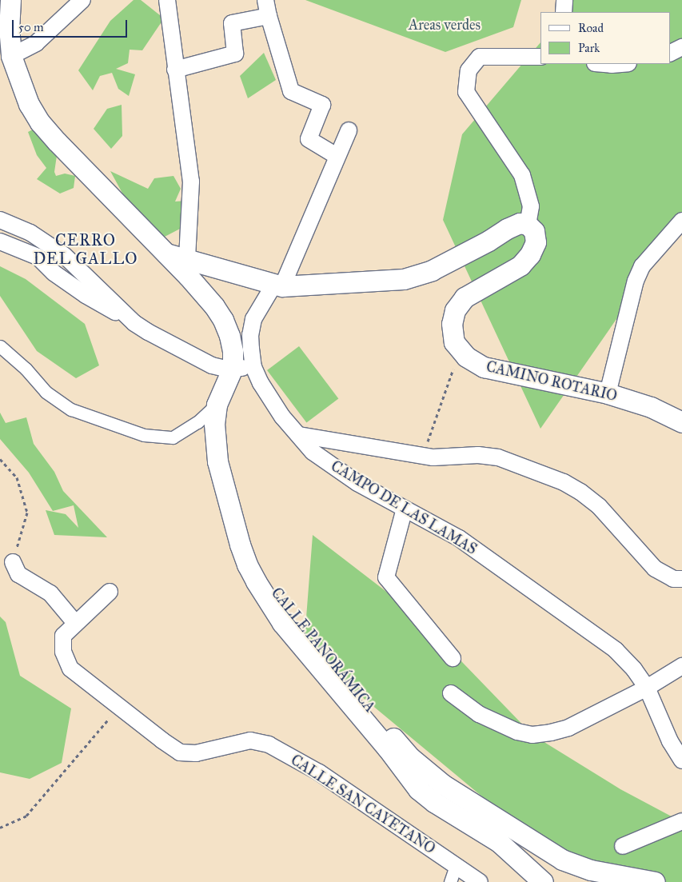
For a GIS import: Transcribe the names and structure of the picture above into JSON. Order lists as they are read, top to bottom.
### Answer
{
  "streets": {
    "street": [
      "CAMINO ROTARIO",
      "CAMPO DE LAS LAMAS",
      "CALLE PANORÁMICA",
      "CALLE SAN CAYETANO"
    ]
  },
  "districts": ["CERRO DEL GALLO"],
  "parks": ["Areas verdes"],
  "legend": ["Road", "Park"],
  "scale_bar": "50 m"
}
